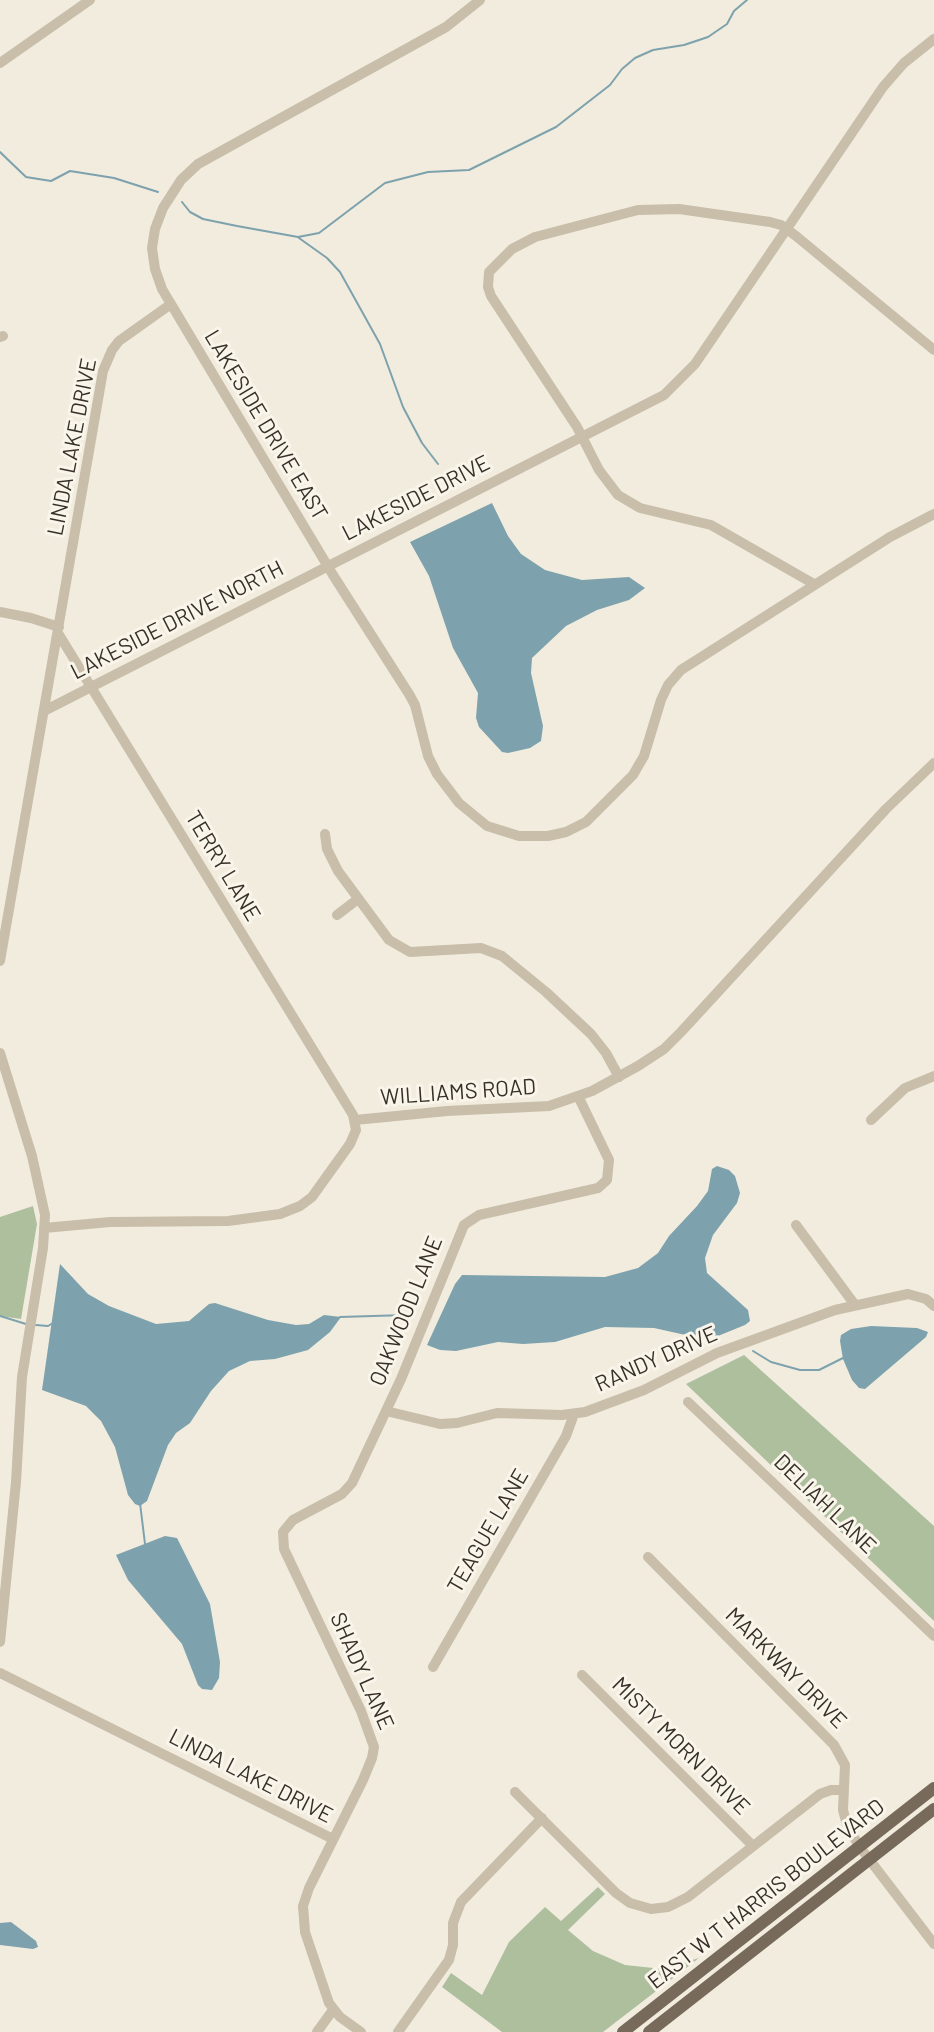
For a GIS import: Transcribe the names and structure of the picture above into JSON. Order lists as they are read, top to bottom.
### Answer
{
  "streets": {
    "main road": ["EAST W T HARRIS BOULEVARD"],
    "street": [
      "LAKESIDE DRIVE EAST",
      "LINDA LAKE DRIVE",
      "LAKESIDE DRIVE",
      "LAKESIDE DRIVE NORTH",
      "TERRY LANE",
      "WILLIAMS ROAD",
      "OAKWOOD LANE",
      "RANDY DRIVE",
      "DELIAH LANE",
      "TEAGUE LANE",
      "MARKWAY DRIVE",
      "SHADY LANE",
      "MISTY MORN DRIVE"
    ]
  },
  "crossings": [
    ["LAKESIDE DRIVE EAST", "LINDA LAKE DRIVE"],
    ["LAKESIDE DRIVE EAST", "LAKESIDE DRIVE"],
    ["LAKESIDE DRIVE EAST", "LAKESIDE DRIVE NORTH"],
    ["LINDA LAKE DRIVE", "LAKESIDE DRIVE NORTH"],
    ["LINDA LAKE DRIVE", "TERRY LANE"],
    ["LINDA LAKE DRIVE", "SHADY LANE"],
    ["LAKESIDE DRIVE", "LAKESIDE DRIVE NORTH"],
    ["LAKESIDE DRIVE NORTH", "TERRY LANE"],
    ["TERRY LANE", "WILLIAMS ROAD"],
    ["WILLIAMS ROAD", "OAKWOOD LANE"],
    ["OAKWOOD LANE", "RANDY DRIVE"],
    ["OAKWOOD LANE", "SHADY LANE"],
    ["RANDY DRIVE", "TEAGUE LANE"],
    ["MARKWAY DRIVE", "EAST W T HARRIS BOULEVARD"]
  ]
}
